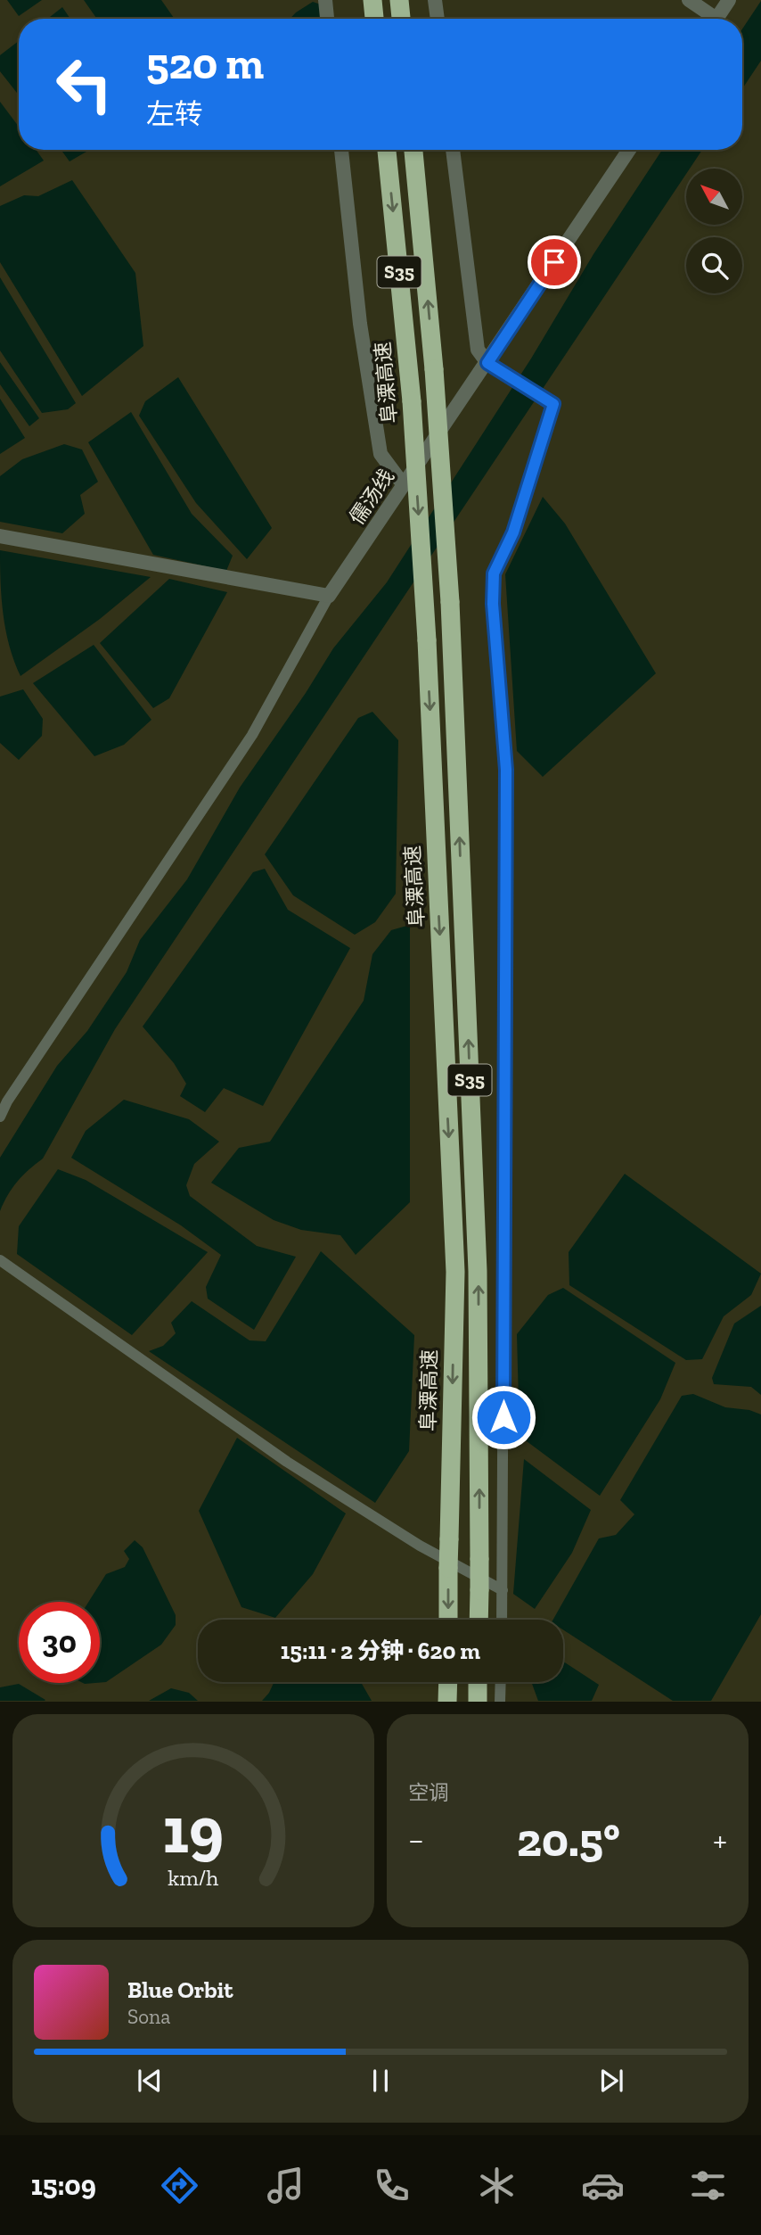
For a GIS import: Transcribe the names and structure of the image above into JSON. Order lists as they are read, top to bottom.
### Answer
{
  "streets": {
    "highway": ["S35", "阜溧高速"],
    "street": ["儒汤线"]
  },
  "north": "top left",
  "page": {
    "turn": ["520 m", "左转"],
    "limit": "30",
    "trip": "15:11 · 2 分钟 · 620 m",
    "tile": "空调",
    "heat": ["−", "20.5°", "+"],
    "song": ["Blue Orbit", "Sona"],
    "tabs": "15:09",
    "gauge": ["19", "km/h"]
  }
}
